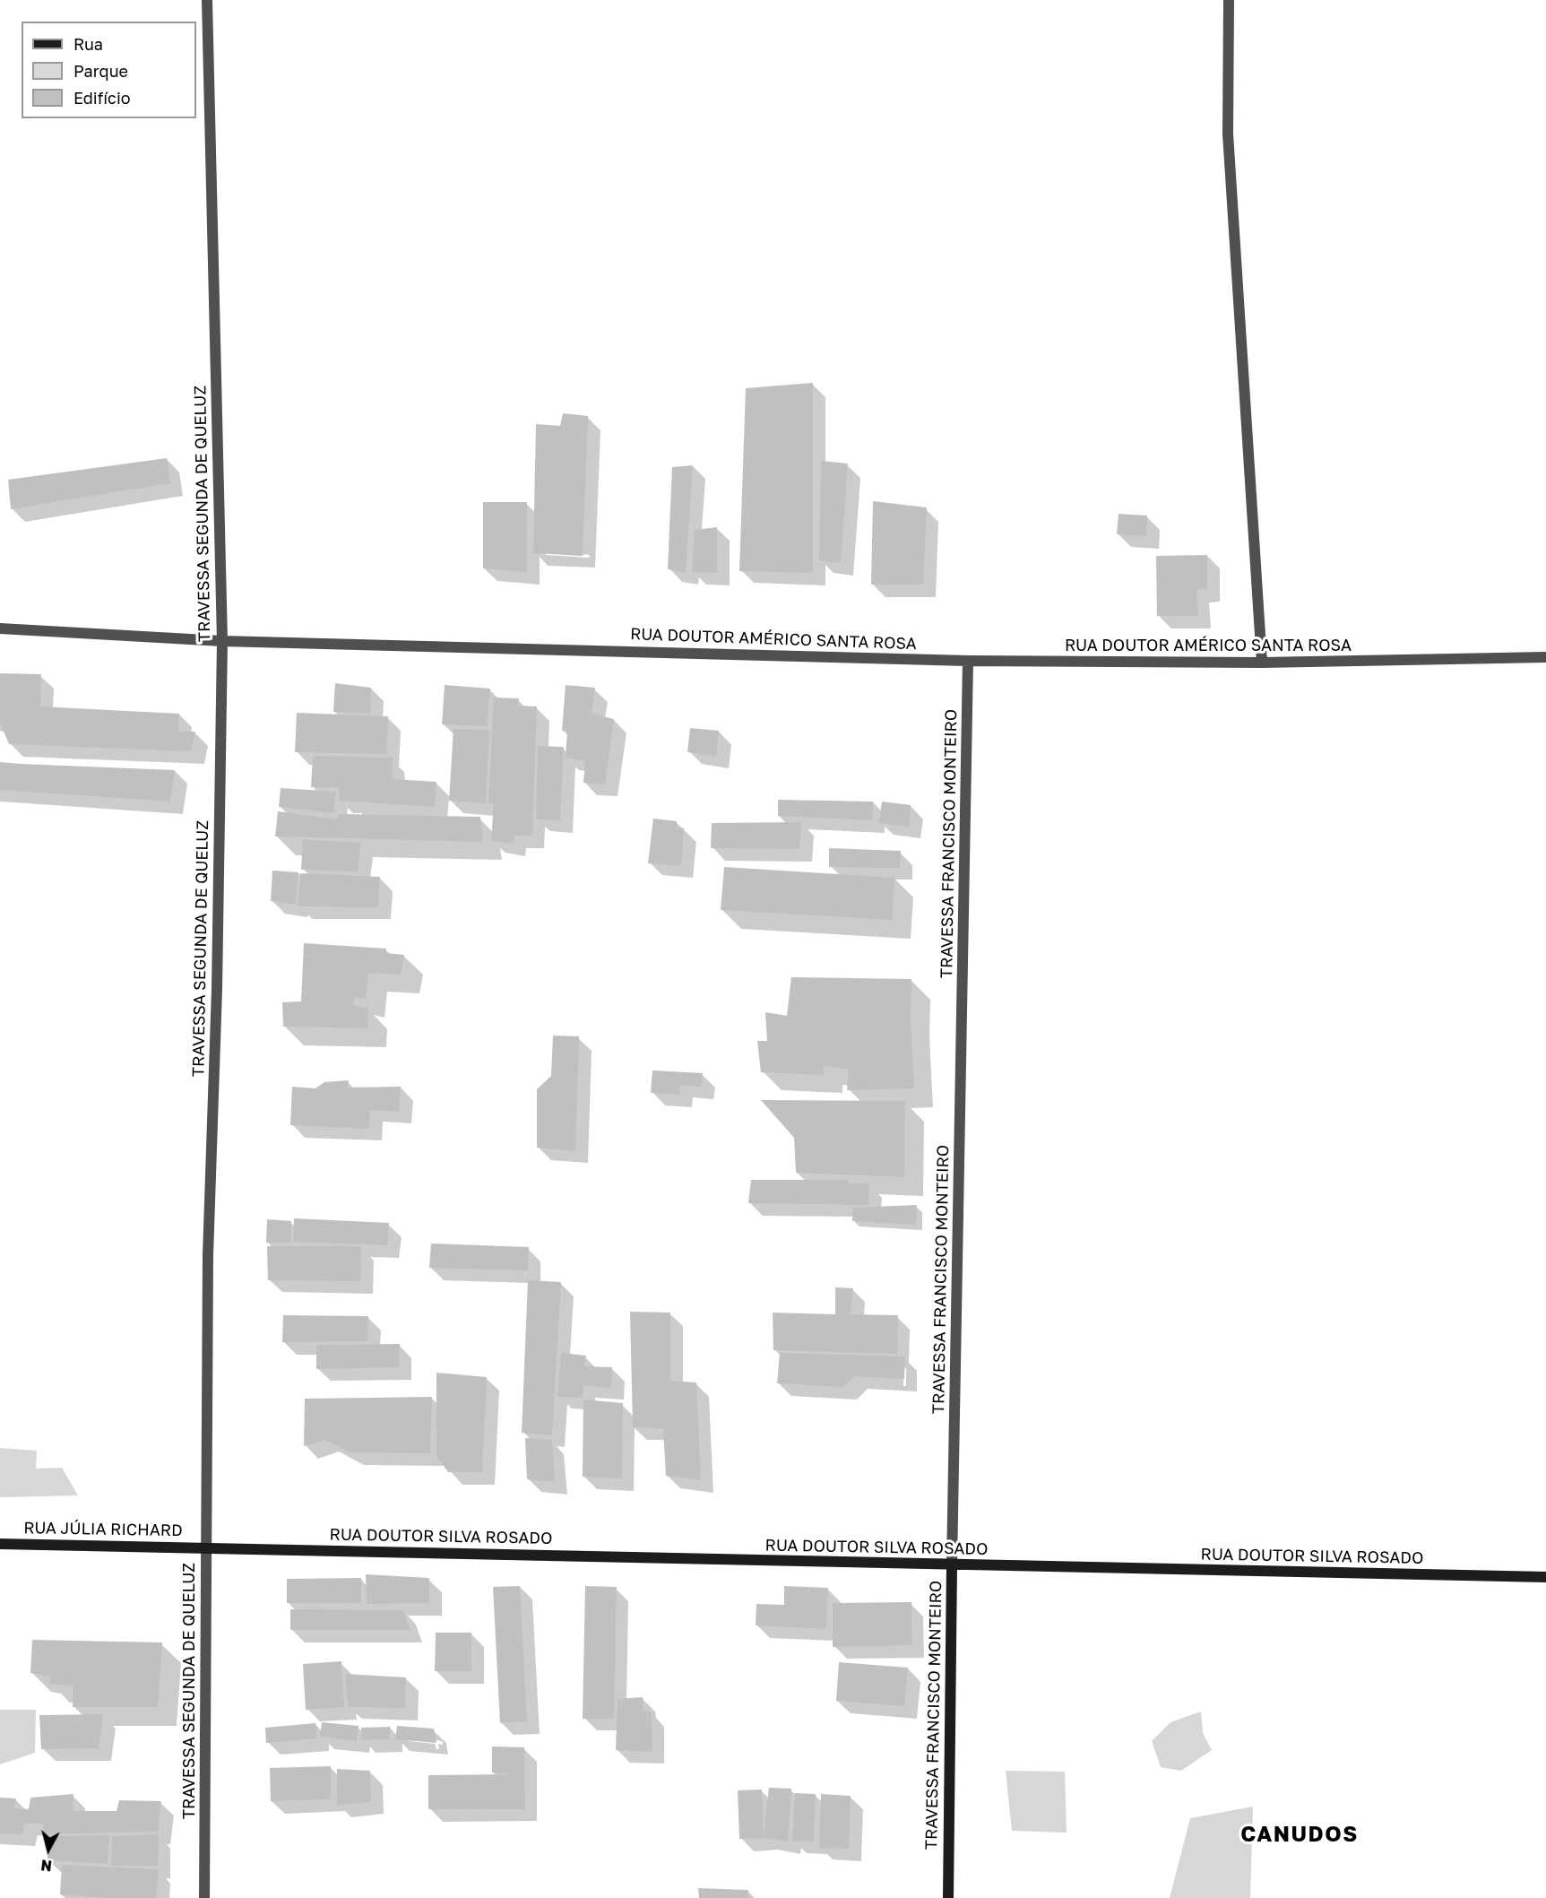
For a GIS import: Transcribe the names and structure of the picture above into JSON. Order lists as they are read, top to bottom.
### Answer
{
  "streets": {
    "street": [
      "TRAVESSA SEGUNDA DE QUELUZ",
      "RUA DOUTOR AMÉRICO SANTA ROSA",
      "TRAVESSA FRANCISCO MONTEIRO",
      "RUA JÚLIA RICHARD",
      "RUA DOUTOR SILVA ROSADO"
    ]
  },
  "crossings": [
    ["TRAVESSA SEGUNDA DE QUELUZ", "RUA DOUTOR AMÉRICO SANTA ROSA"],
    ["TRAVESSA SEGUNDA DE QUELUZ", "RUA JÚLIA RICHARD"],
    ["TRAVESSA SEGUNDA DE QUELUZ", "RUA DOUTOR SILVA ROSADO"],
    ["RUA DOUTOR AMÉRICO SANTA ROSA", "TRAVESSA FRANCISCO MONTEIRO"],
    ["TRAVESSA FRANCISCO MONTEIRO", "RUA DOUTOR SILVA ROSADO"],
    ["RUA JÚLIA RICHARD", "RUA DOUTOR SILVA ROSADO"]
  ],
  "districts": ["CANUDOS"],
  "legend": ["Rua", "Parque", "Edifício"],
  "north": "bottom"
}
